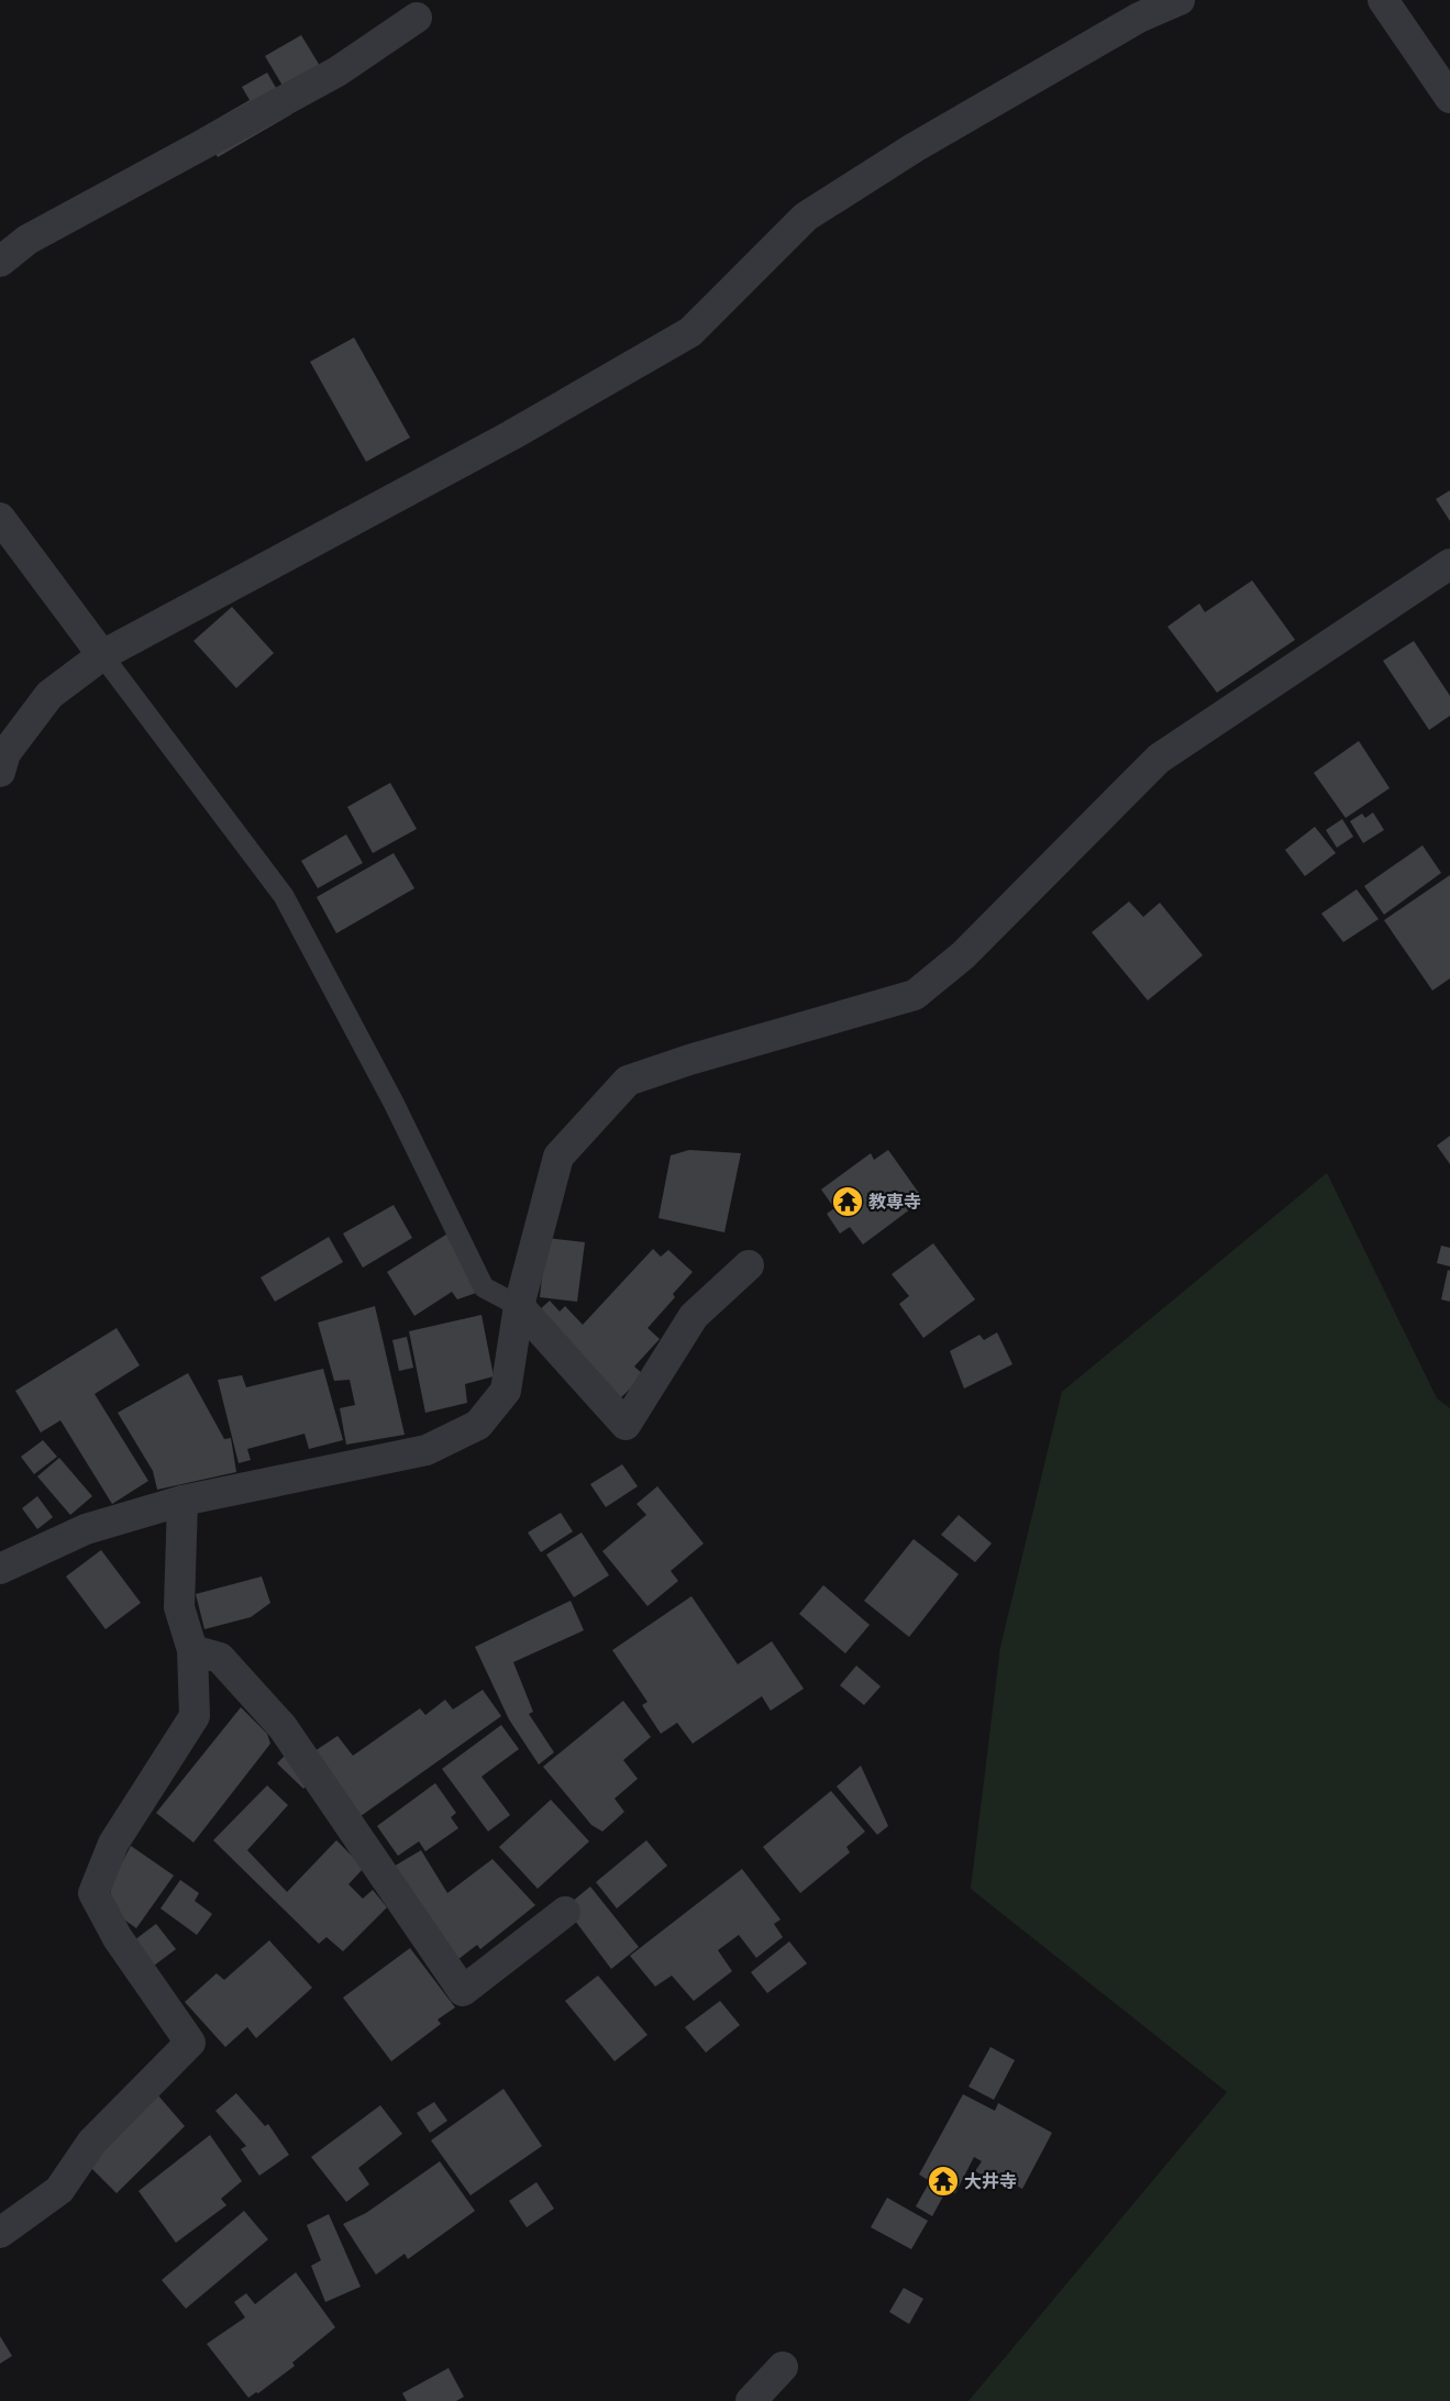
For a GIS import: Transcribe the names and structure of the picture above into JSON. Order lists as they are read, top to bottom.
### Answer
{
  "places": {
    "temple": ["教専寺", "大井寺"]
  }
}
